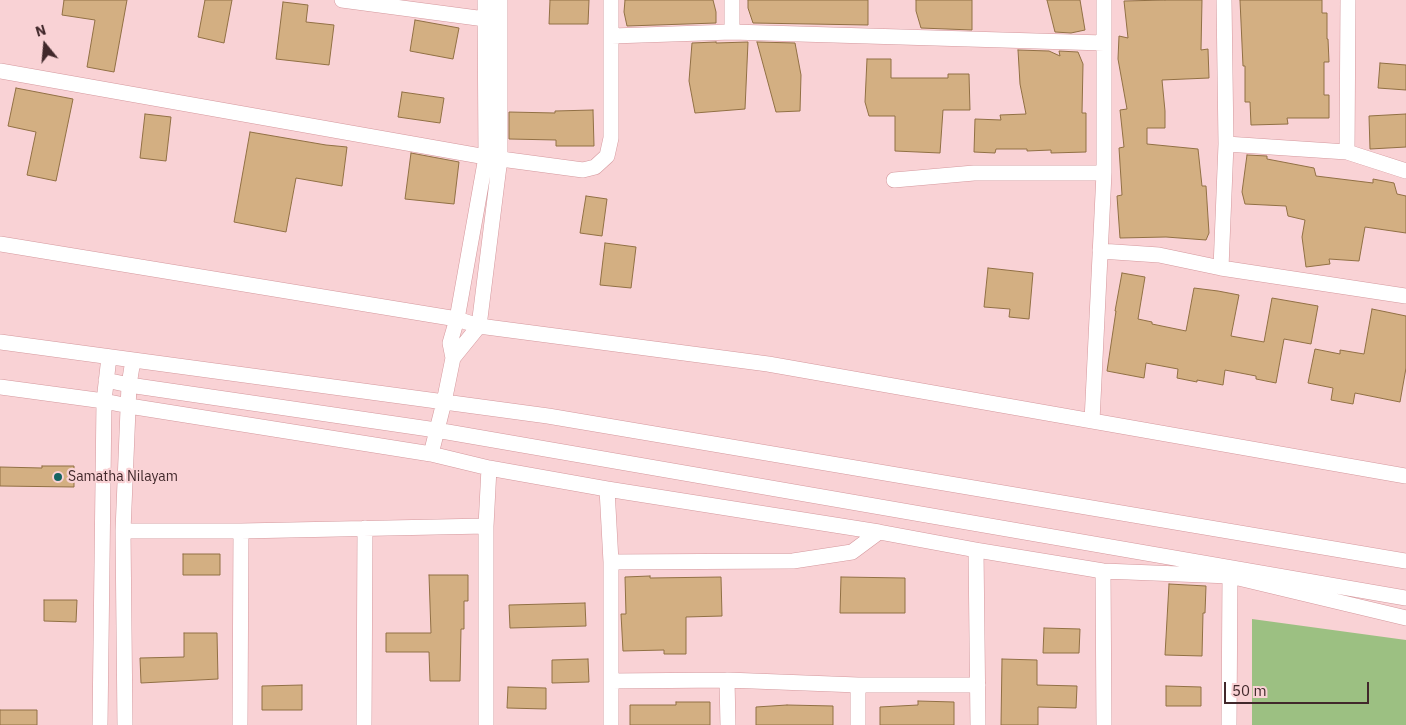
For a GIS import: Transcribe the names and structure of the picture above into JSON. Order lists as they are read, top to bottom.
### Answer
{
  "places": ["Samatha Nilayam"],
  "scale_bar": "50 m",
  "north": "top"
}
